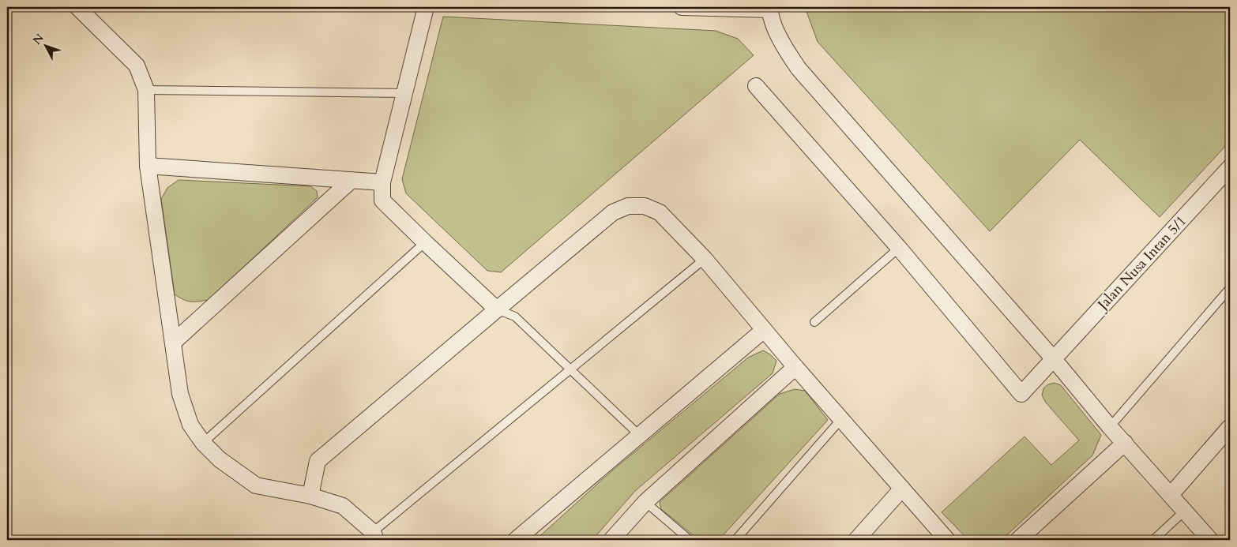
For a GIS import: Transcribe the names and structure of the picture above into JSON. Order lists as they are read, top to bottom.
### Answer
{
  "streets": {
    "street": ["Jalan Nusa Intan 5/1"]
  },
  "north": "top left"
}
